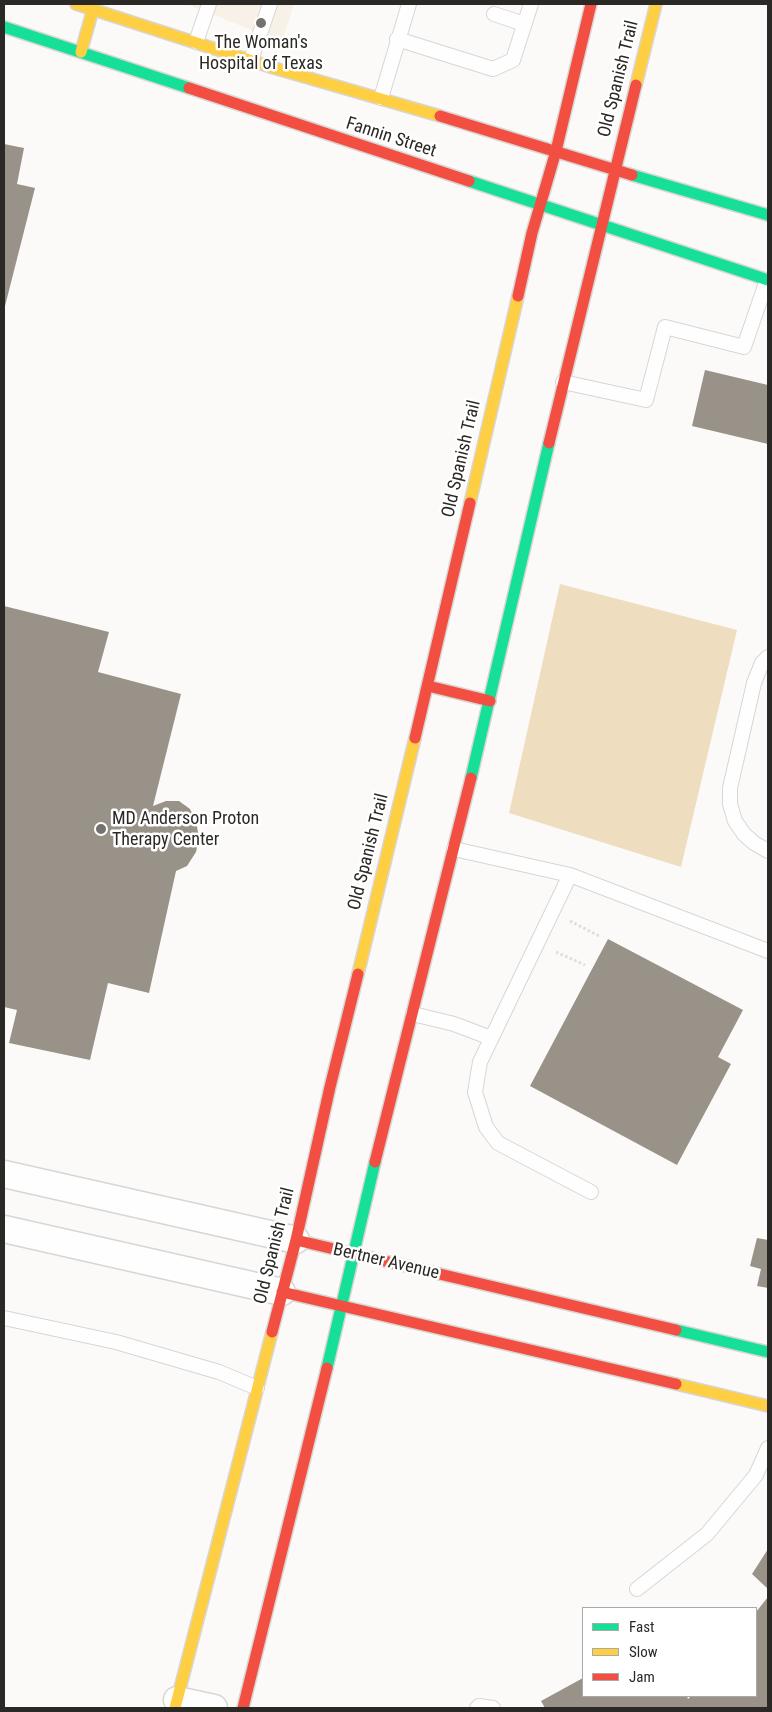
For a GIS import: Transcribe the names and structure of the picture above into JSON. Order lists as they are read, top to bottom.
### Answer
{
  "streets": {
    "main road": ["Old Spanish Trail", "Fannin Street", "Bertner Avenue"]
  },
  "crossings": [
    ["Old Spanish Trail", "Fannin Street"],
    ["Old Spanish Trail", "Bertner Avenue"]
  ],
  "places": ["The Woman's Hospital of Texas", "MD Anderson Proton Therapy Center"],
  "legend": ["Fast", "Slow", "Jam"]
}
